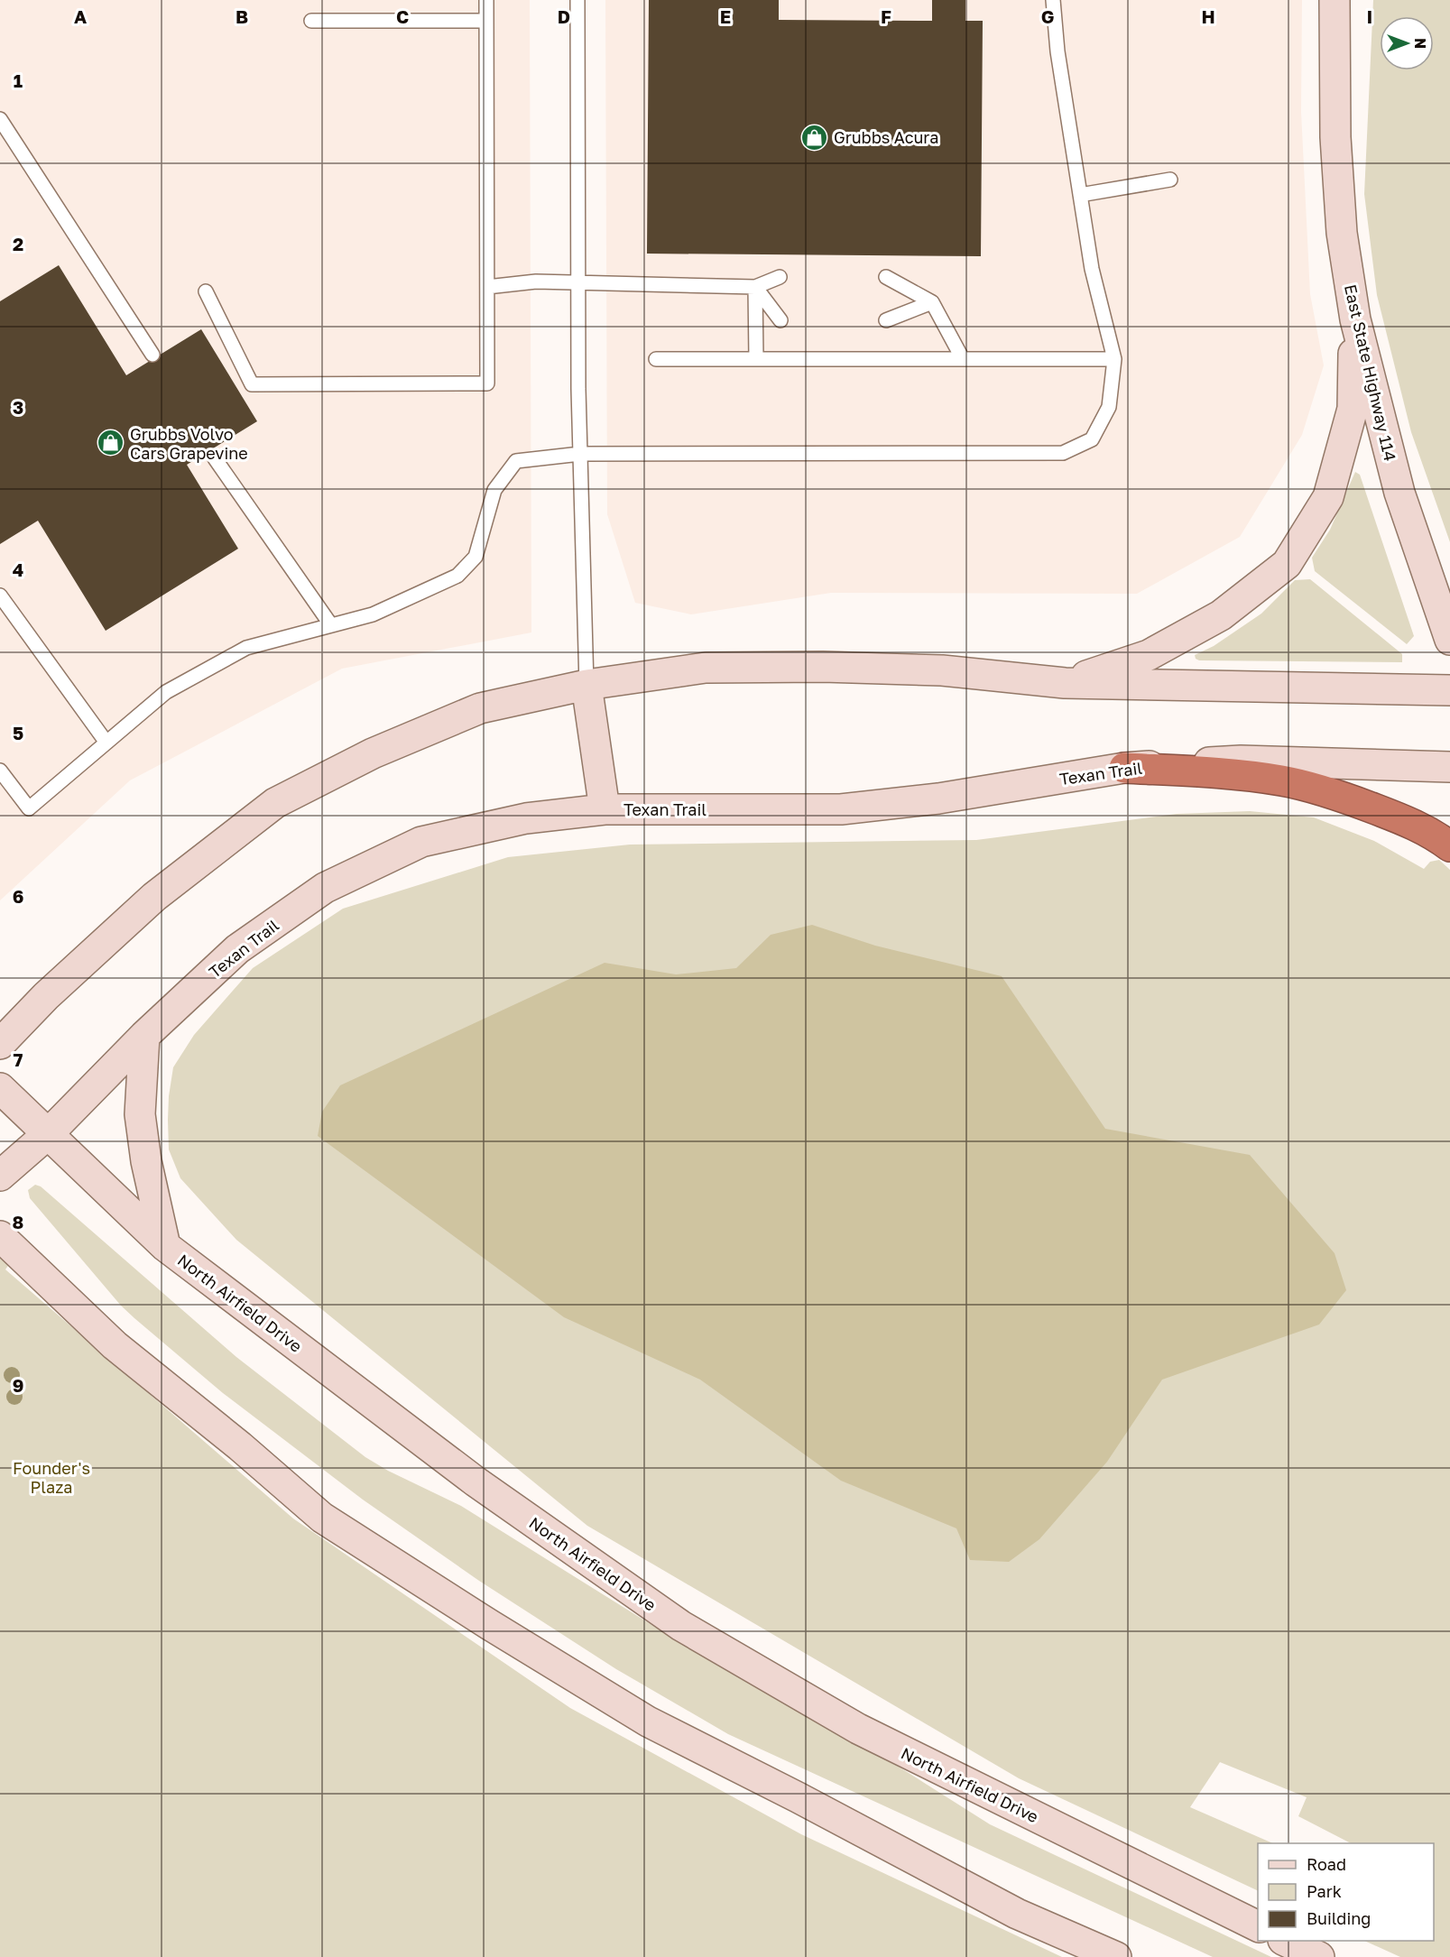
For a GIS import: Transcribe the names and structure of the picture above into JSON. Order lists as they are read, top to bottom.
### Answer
{
  "streets": {
    "main road": ["East State Highway 114", "Texan Trail", "North Airfield Drive"]
  },
  "crossings": [
    ["Texan Trail", "North Airfield Drive"]
  ],
  "parks": ["Founder's Plaza"],
  "places": {
    "shop": ["Grubbs Acura", "Grubbs Volvo Cars Grapevine"]
  },
  "legend": ["Road", "Park", "Building"],
  "north": "right",
  "grid": {
    "columns": [
      "A",
      "B",
      "C",
      "D",
      "E",
      "F",
      "G",
      "H",
      "I"
    ],
    "rows": [
      "1",
      "2",
      "3",
      "4",
      "5",
      "6",
      "7",
      "8",
      "9"
    ]
  }
}
